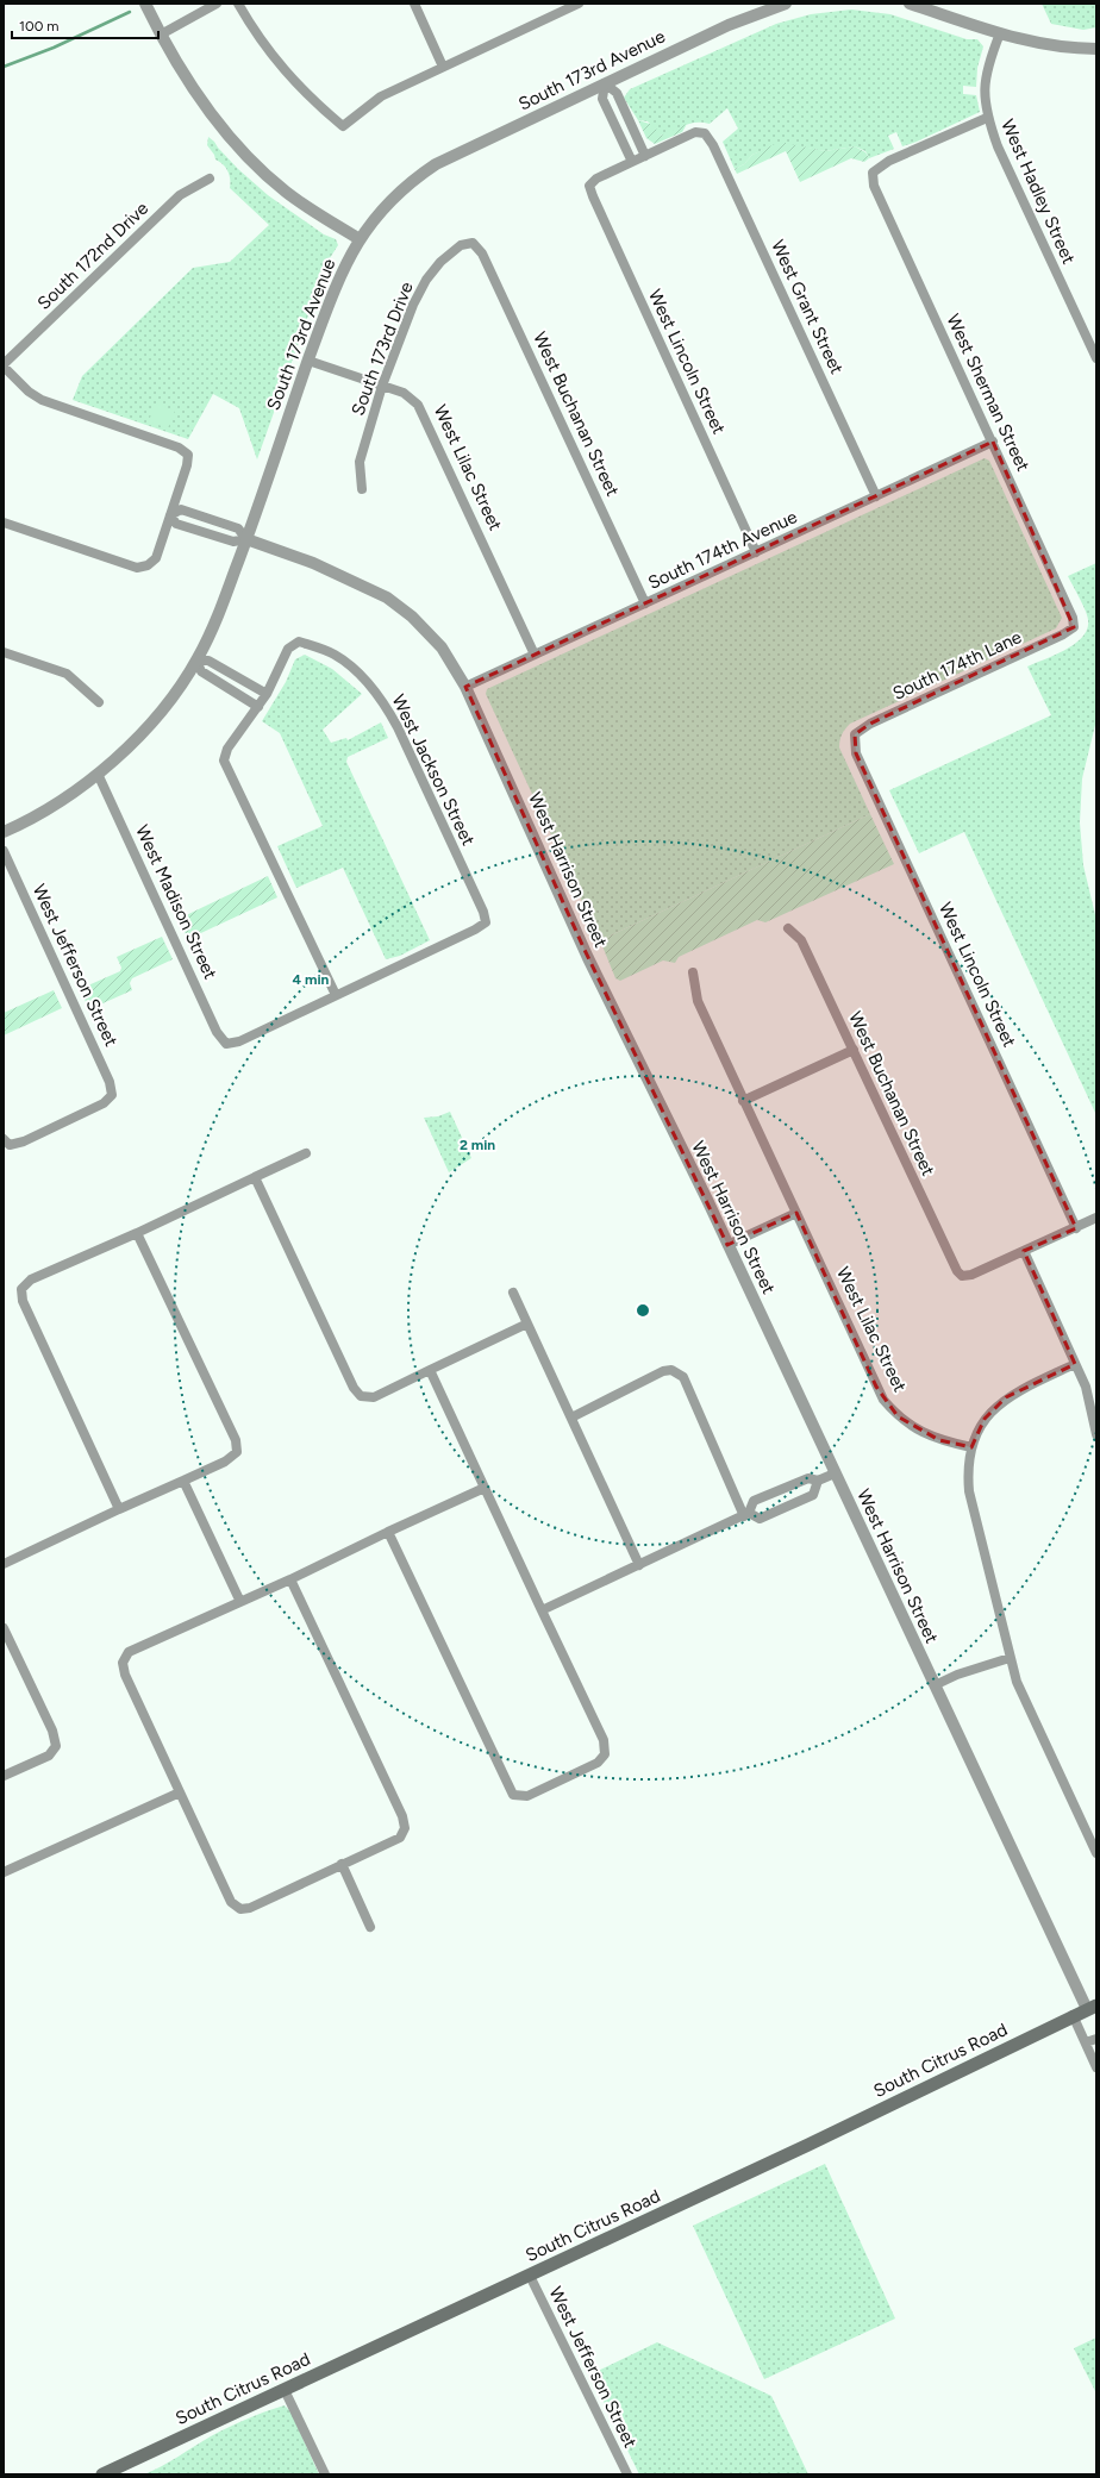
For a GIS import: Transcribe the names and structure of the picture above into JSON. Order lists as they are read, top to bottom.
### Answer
{
  "streets": {
    "main road": ["South Citrus Road"],
    "street": [
      "South 173rd Avenue",
      "West Hadley Street",
      "South 172nd Drive",
      "West Grant Street",
      "South 173rd Drive",
      "West Lincoln Street",
      "West Sherman Street",
      "West Buchanan Street",
      "West Lilac Street",
      "South 174th Avenue",
      "South 174th Lane",
      "West Jackson Street",
      "West Harrison Street",
      "West Madison Street",
      "West Jefferson Street"
    ]
  },
  "crossings": [
    ["South 173rd Avenue", "West Lilac Street"],
    ["South 173rd Avenue", "West Harrison Street"],
    ["South 173rd Avenue", "West Madison Street"],
    ["West Hadley Street", "West Sherman Street"],
    ["West Grant Street", "South 174th Avenue"],
    ["South 173rd Drive", "West Buchanan Street"],
    ["South 173rd Drive", "West Lilac Street"],
    ["West Lincoln Street", "South 174th Avenue"],
    ["West Lincoln Street", "South 174th Lane"],
    ["West Sherman Street", "South 174th Avenue"],
    ["West Sherman Street", "South 174th Lane"],
    ["West Buchanan Street", "South 174th Avenue"],
    ["West Lilac Street", "South 174th Avenue"],
    ["South 174th Avenue", "West Harrison Street"],
    ["West Jackson Street", "West Madison Street"],
    ["West Harrison Street", "South Citrus Road"],
    ["West Jefferson Street", "South Citrus Road"]
  ],
  "scale_bar": "100 m",
  "rings": ["4 min", "2 min"]
}
